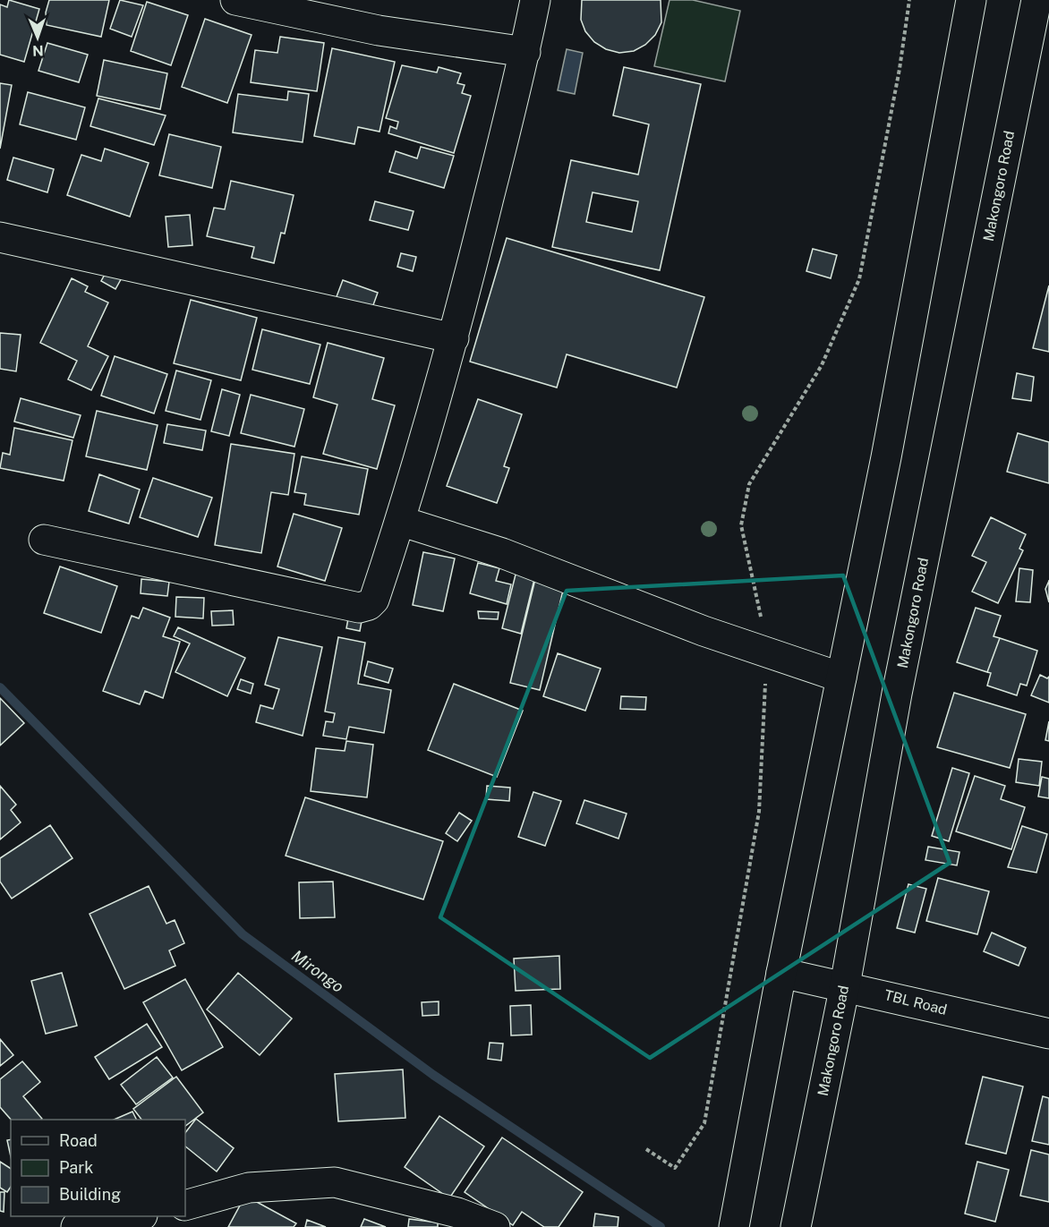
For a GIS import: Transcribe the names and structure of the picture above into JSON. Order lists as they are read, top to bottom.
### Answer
{
  "streets": {
    "street": ["Makongoro Road", "TBL Road"]
  },
  "crossings": [
    ["Makongoro Road", "TBL Road"]
  ],
  "water": ["Mirongo"],
  "legend": ["Road", "Park", "Building"],
  "north": "bottom"
}
